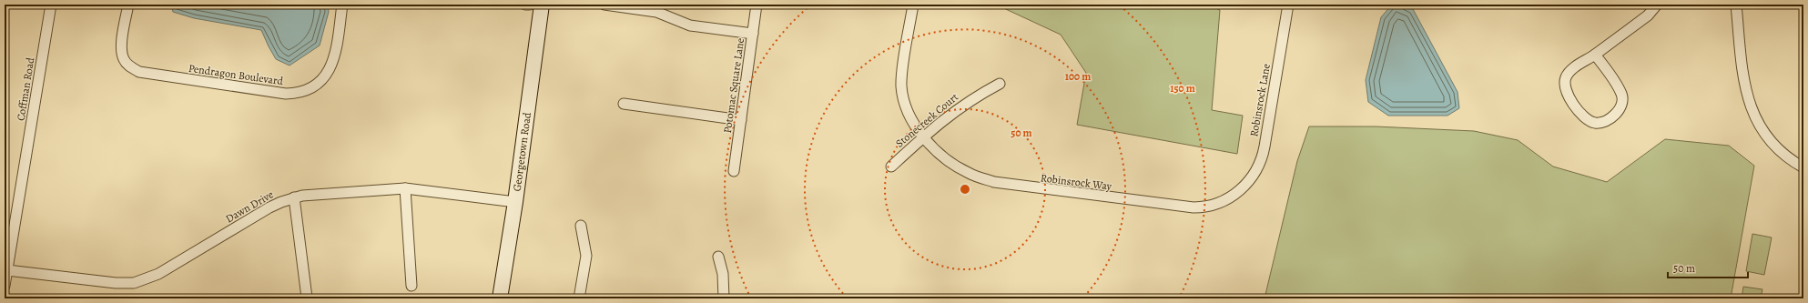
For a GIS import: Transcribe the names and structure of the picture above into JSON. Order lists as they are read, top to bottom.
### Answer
{
  "streets": {
    "main road": ["Georgetown Road"],
    "street": [
      "Pendragon Boulevard",
      "Potomac Square Lane",
      "Coffman Road",
      "Robinsrock Lane",
      "Stonecreek Court",
      "Robinsrock Way",
      "Dawn Drive"
    ]
  },
  "crossings": [
    ["Coffman Road", "Dawn Drive"],
    ["Robinsrock Lane", "Robinsrock Way"],
    ["Stonecreek Court", "Robinsrock Way"],
    ["Georgetown Road", "Dawn Drive"]
  ],
  "scale_bar": "50 m",
  "rings": ["100 m", "150 m", "50 m"]
}
